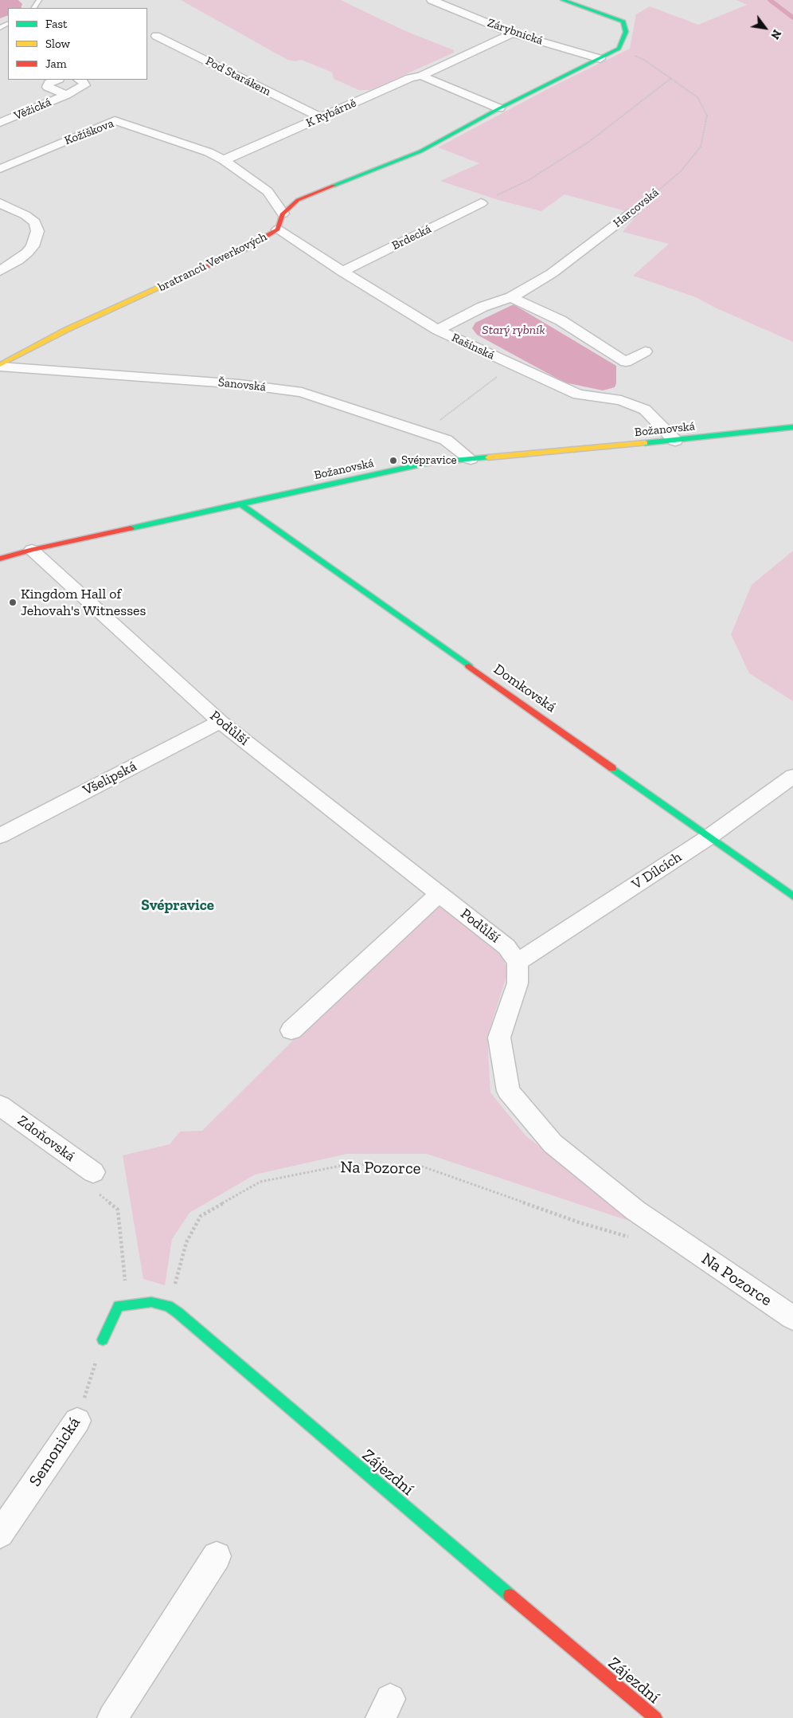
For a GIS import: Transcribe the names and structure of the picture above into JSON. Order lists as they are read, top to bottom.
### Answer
{
  "streets": {
    "street": [
      "Zárybnická",
      "Pod Starákem",
      "Věžická",
      "K Rybárně",
      "Kožíškova",
      "Harcovská",
      "Brdecká",
      "bratranců Veverkových",
      "Rašínská",
      "Šanovská",
      "Božanovská",
      "Domkovská",
      "Podůlší",
      "Všelipská",
      "V Dílcích",
      "Zdoňovská",
      "Na Pozorce",
      "Semonická",
      "Zájezdní"
    ]
  },
  "crossings": [
    ["Zárybnická", "K Rybárně"],
    ["Pod Starákem", "K Rybárně"],
    ["K Rybárně", "Kožíškova"],
    ["Harcovská", "Rašínská"],
    ["Brdecká", "Rašínská"],
    ["bratranců Veverkových", "Rašínská"],
    ["bratranců Veverkových", "Šanovská"],
    ["Rašínská", "Božanovská"],
    ["Šanovská", "Božanovská"],
    ["Božanovská", "Domkovská"],
    ["Božanovská", "Podůlší"],
    ["Domkovská", "V Dílcích"],
    ["Podůlší", "Všelipská"],
    ["Podůlší", "V Dílcích"],
    ["Podůlší", "Na Pozorce"],
    ["V Dílcích", "Na Pozorce"],
    ["Na Pozorce", "Zájezdní"]
  ],
  "districts": ["Svépravice"],
  "water": ["Starý rybník"],
  "places": ["Svépravice", "Kingdom Hall of Jehovah's Witnesses"],
  "legend": ["Fast", "Slow", "Jam"],
  "north": "bottom right"
}
